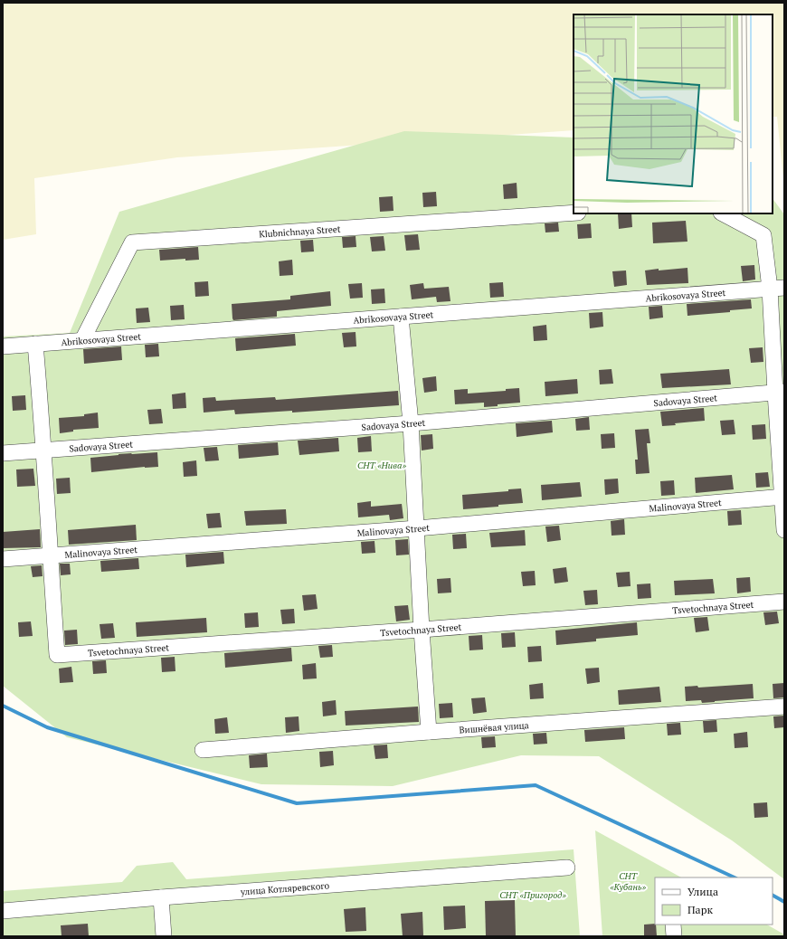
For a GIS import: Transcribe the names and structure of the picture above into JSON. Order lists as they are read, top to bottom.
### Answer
{
  "streets": {
    "street": [
      "Klubnichnaya Street",
      "Abrikosovaya Street",
      "Sadovaya Street",
      "Malinovaya Street",
      "Tsvetochnaya Street",
      "Вишнёвая улица",
      "улица Котляревского"
    ]
  },
  "crossings": [
    ["Klubnichnaya Street", "Abrikosovaya Street"],
    ["Malinovaya Street", "Tsvetochnaya Street"]
  ],
  "parks": ["СНТ «Нива»", "СНТ «Кубань»", "СНТ «Пригород»"],
  "legend": ["Улица", "Парк"]
}
